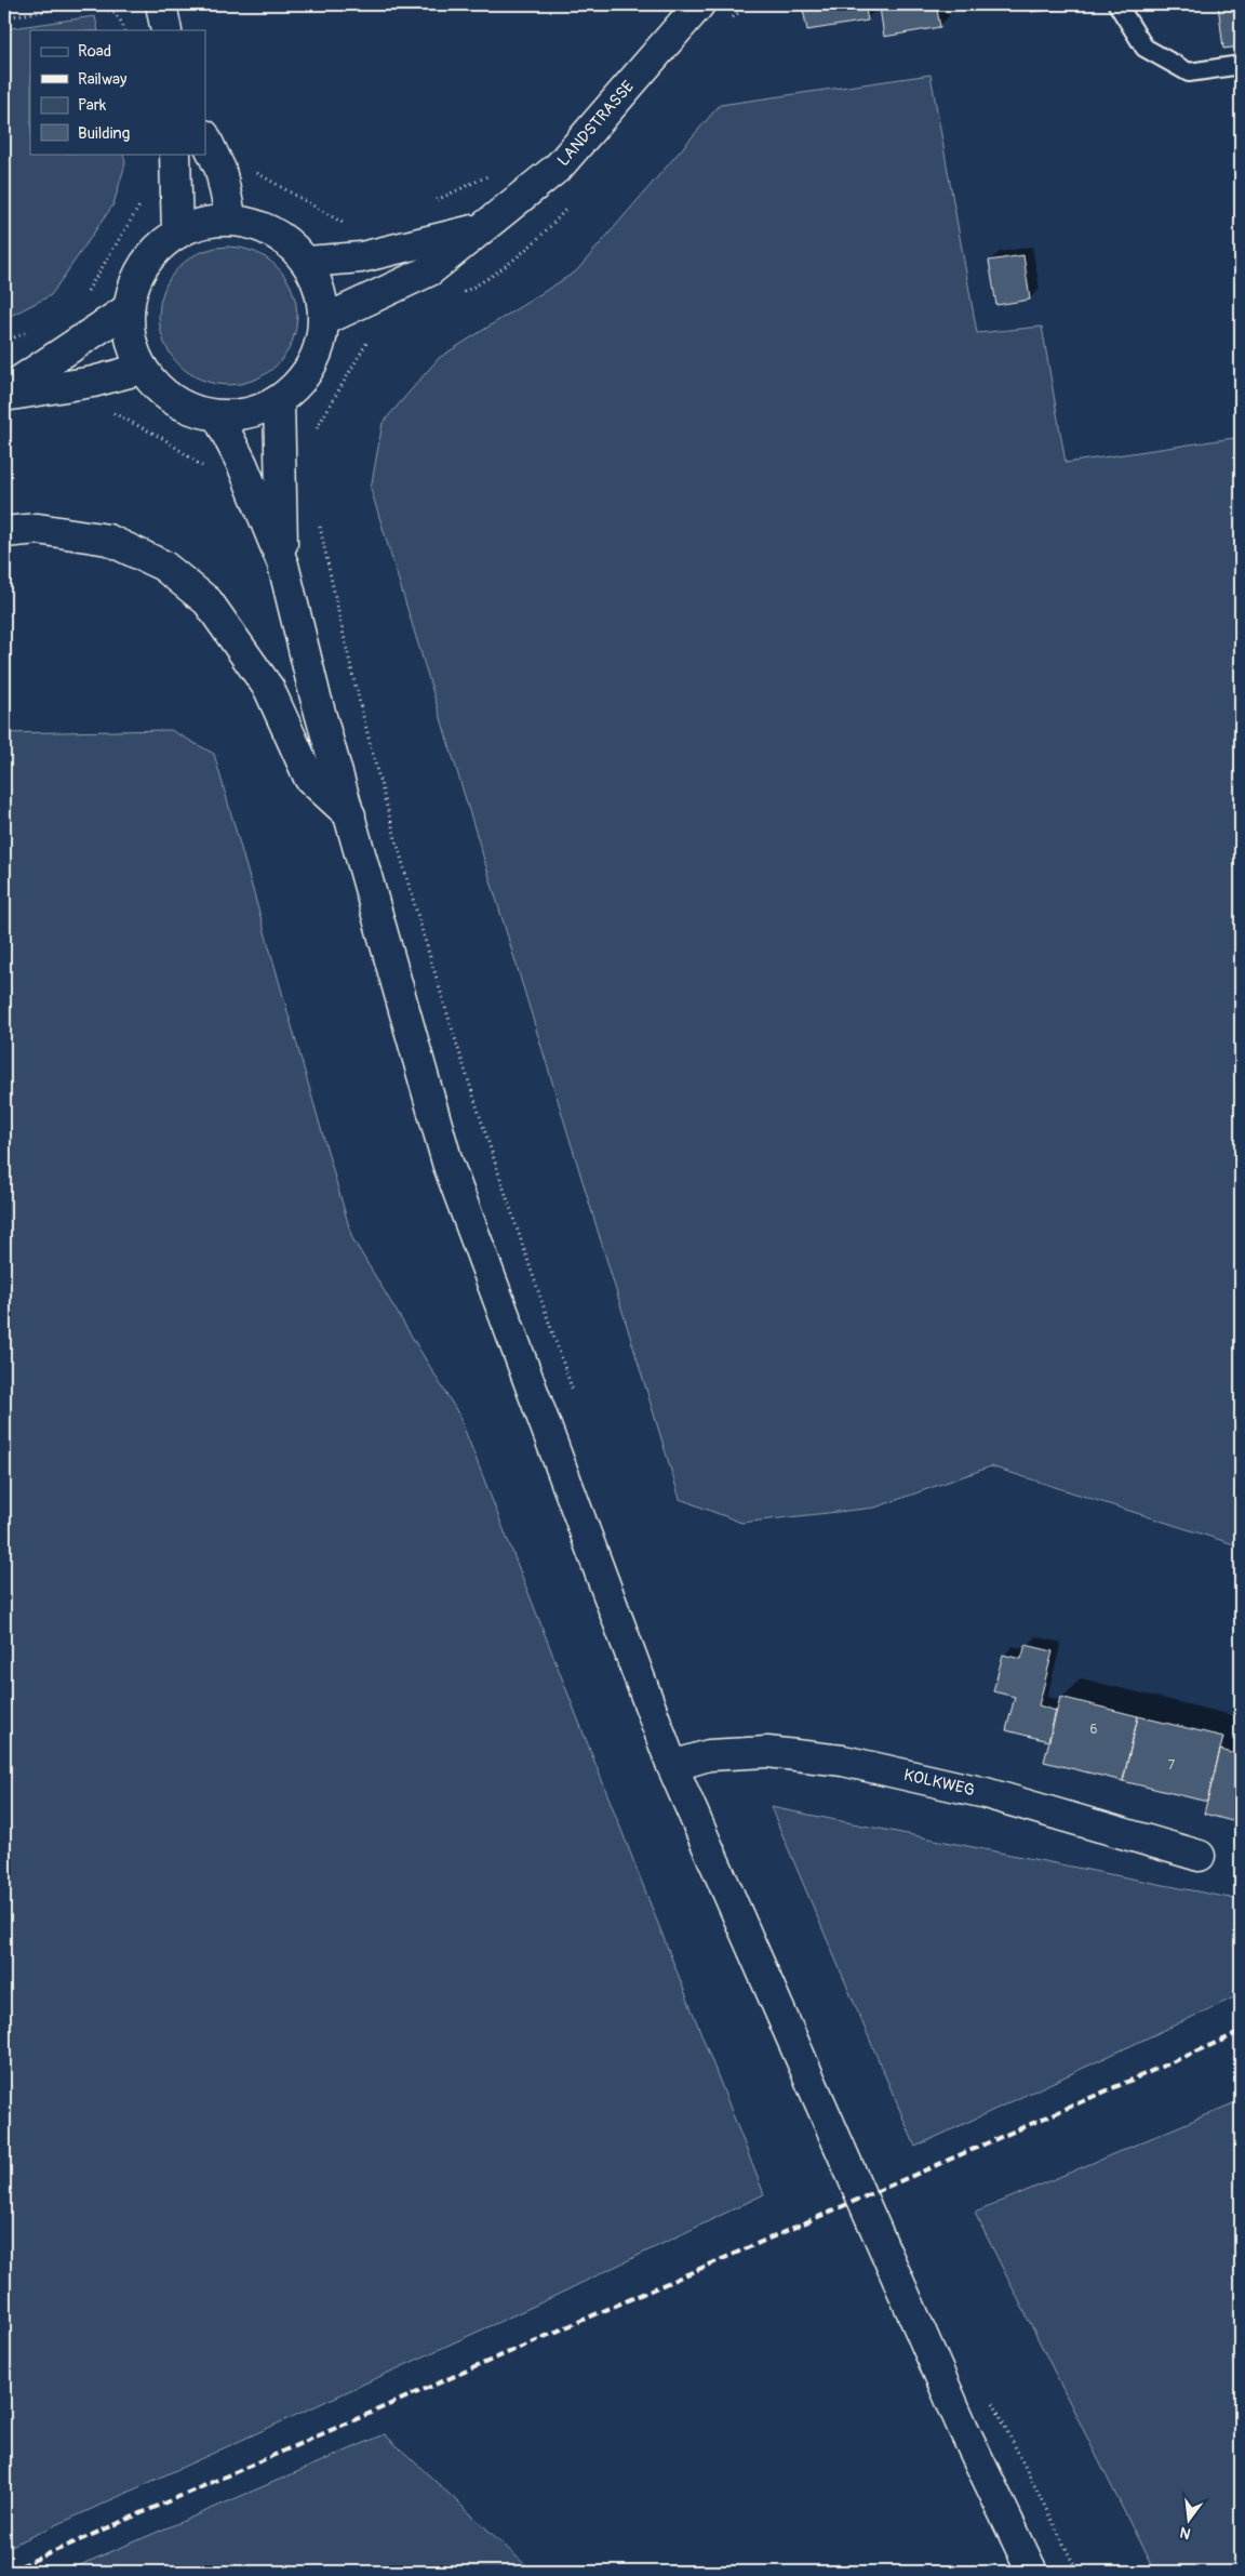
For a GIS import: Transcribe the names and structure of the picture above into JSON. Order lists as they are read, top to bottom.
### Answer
{
  "streets": {
    "main road": ["LANDSTRASSE", "KOLKWEG"]
  },
  "house_numbers": ["6", "7"],
  "legend": [
    "Road",
    "Railway",
    "Park",
    "Building"
  ],
  "north": "bottom"
}
